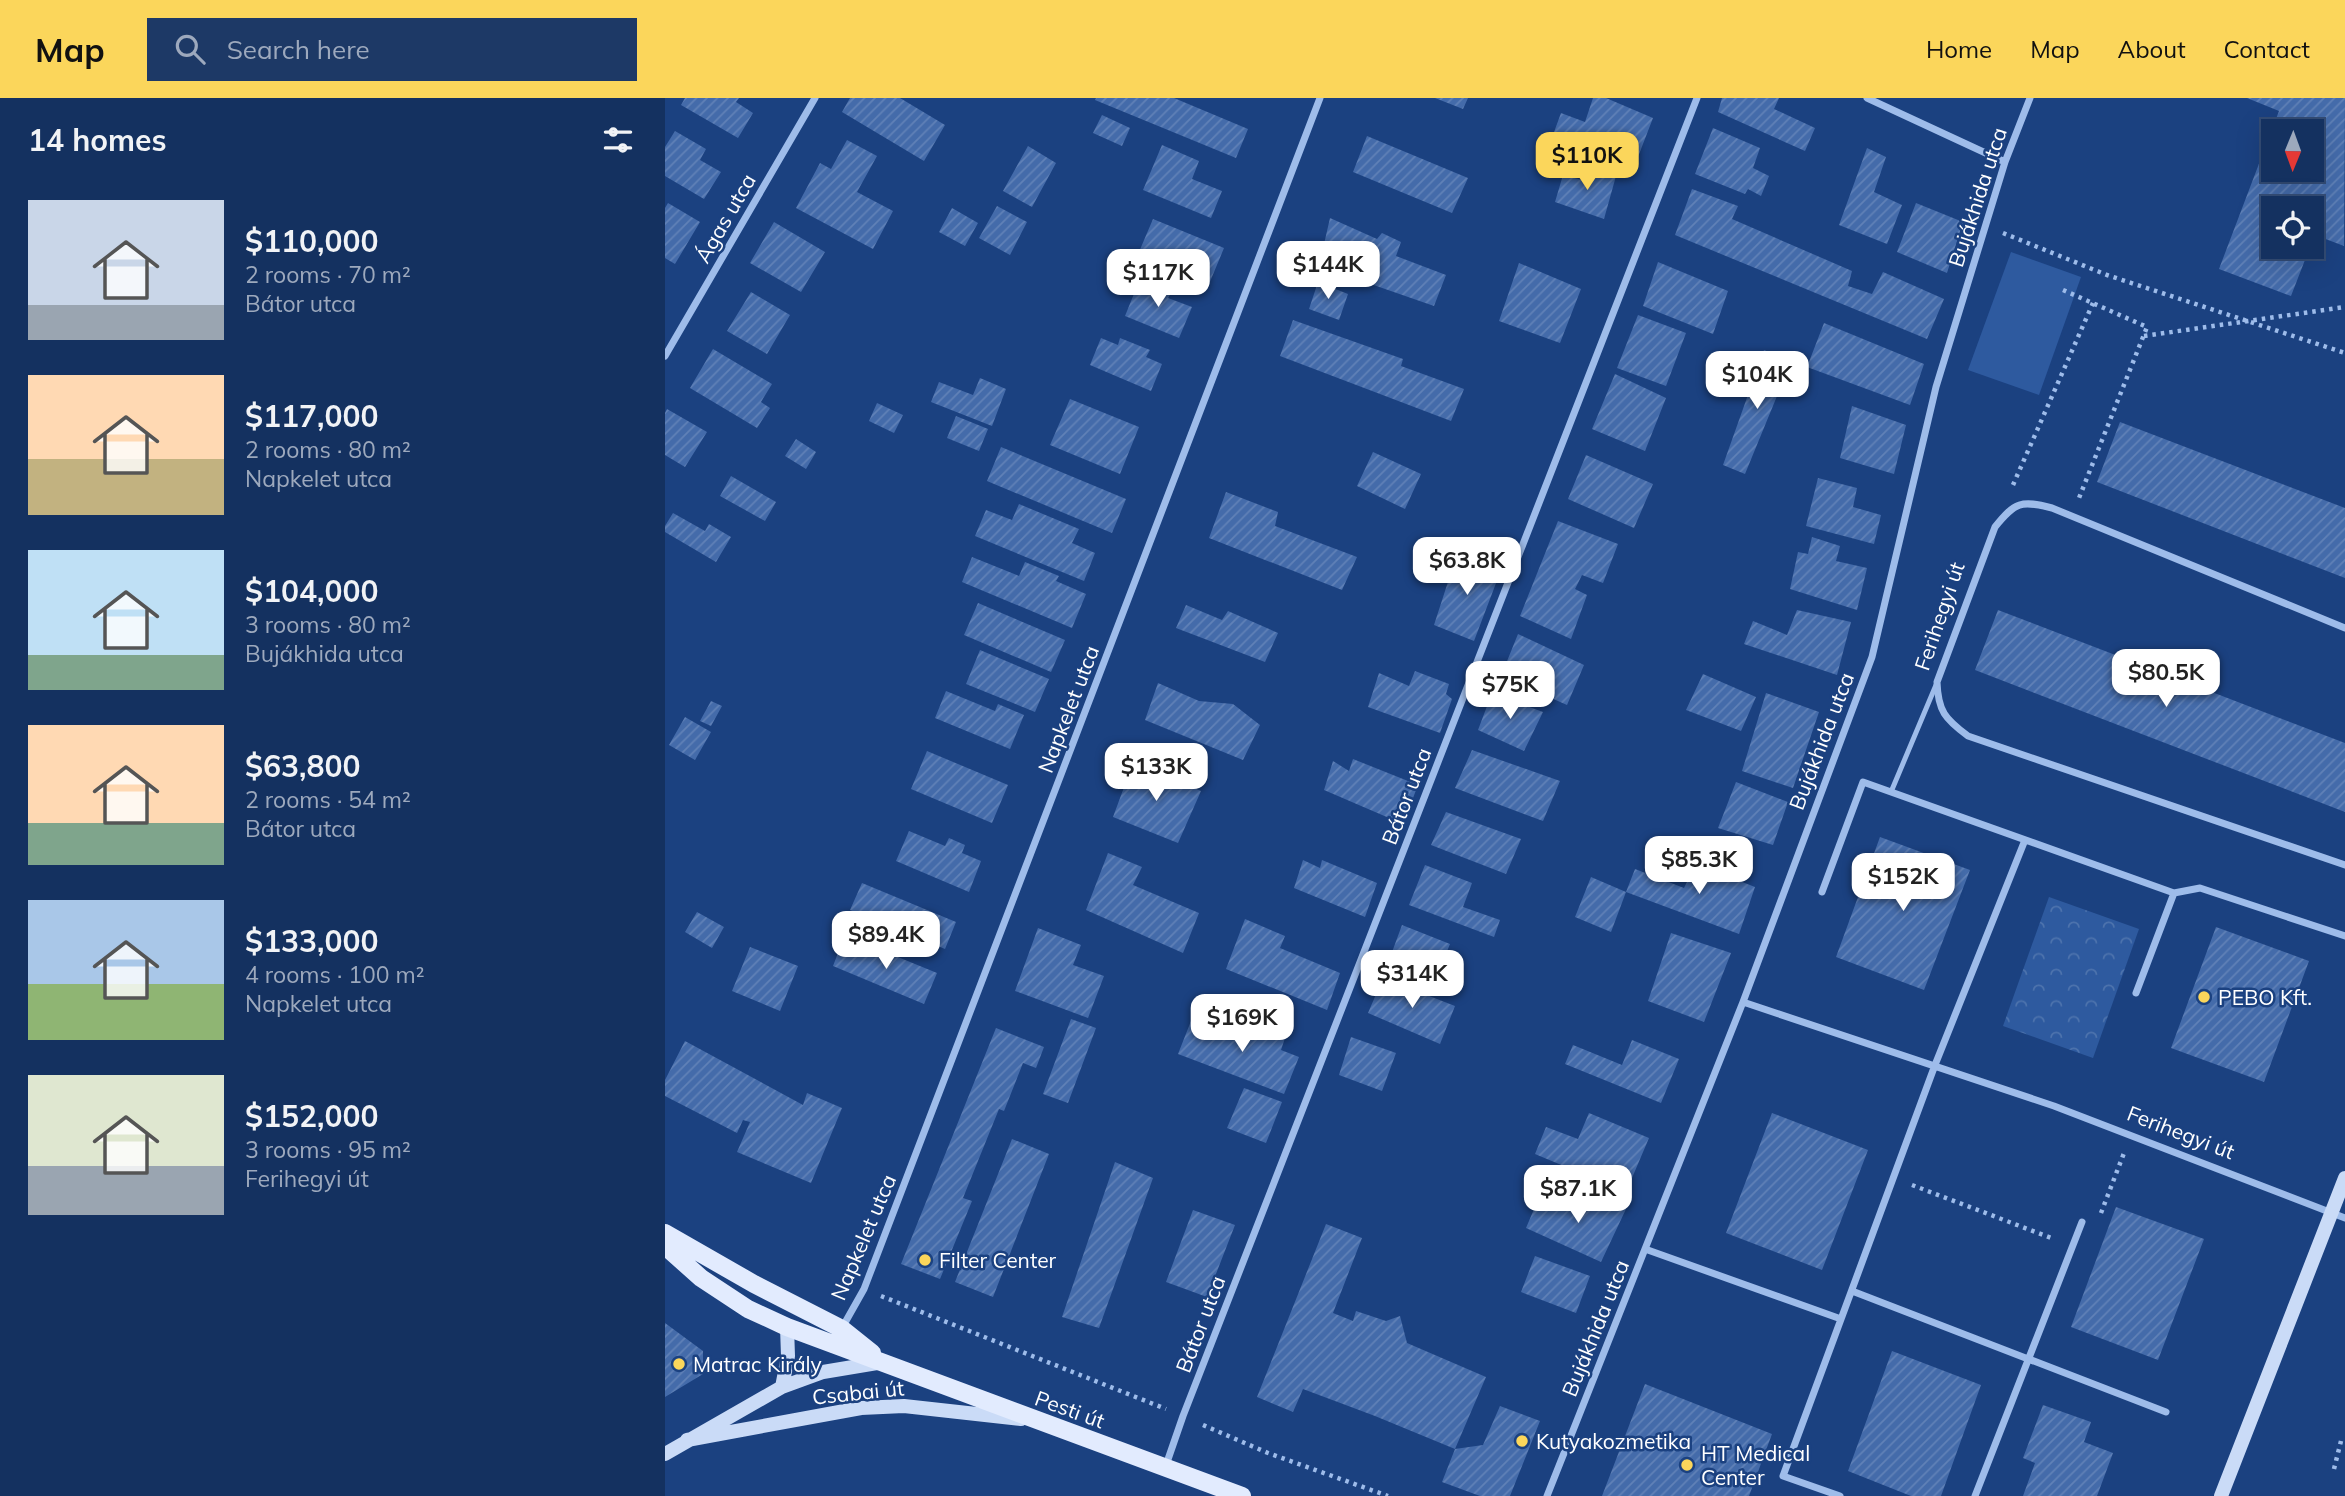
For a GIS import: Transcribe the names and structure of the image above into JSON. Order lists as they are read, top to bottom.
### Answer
{
  "streets": {
    "main road": ["Csabai út", "Pesti út"],
    "street": [
      "Bujákhida utca",
      "Ágas utca",
      "Ferihegyi út",
      "Napkelet utca",
      "Bátor utca"
    ]
  },
  "crossings": [
    ["Bujákhida utca", "Ferihegyi út"],
    ["Napkelet utca", "Pesti út"],
    ["Bátor utca", "Pesti út"],
    ["Csabai út", "Pesti út"]
  ],
  "places": [
    "PEBO Kft.",
    "Filter Center",
    "Matrac Király",
    "Kutyakozmetika",
    "HT Medical Center"
  ],
  "north": "bottom",
  "page": {
    "header": "Map",
    "search": "Search here",
    "nav": [
      "Home",
      "Map",
      "About",
      "Contact"
    ],
    "heading": "14 homes",
    "price": [
      "$110K",
      "$144K",
      "$117K",
      "$104K",
      "$63.8K",
      "$80.5K",
      "$75K",
      "$133K",
      "$85.3K",
      "$152K",
      "$89.4K",
      "$314K",
      "$169K",
      "$87.1K"
    ],
    "list": [
      {
        "name": "$110,000",
        "note": "2 rooms · 70 m² · Bátor utca"
      },
      {
        "name": "$117,000",
        "note": "2 rooms · 80 m² · Napkelet utca"
      },
      {
        "name": "$104,000",
        "note": "3 rooms · 80 m² · Bujákhida utca"
      },
      {
        "name": "$63,800",
        "note": "2 rooms · 54 m² · Bátor utca"
      },
      {
        "name": "$133,000",
        "note": "4 rooms · 100 m² · Napkelet utca"
      },
      {
        "name": "$152,000",
        "note": "3 rooms · 95 m² · Ferihegyi út"
      }
    ]
  }
}
